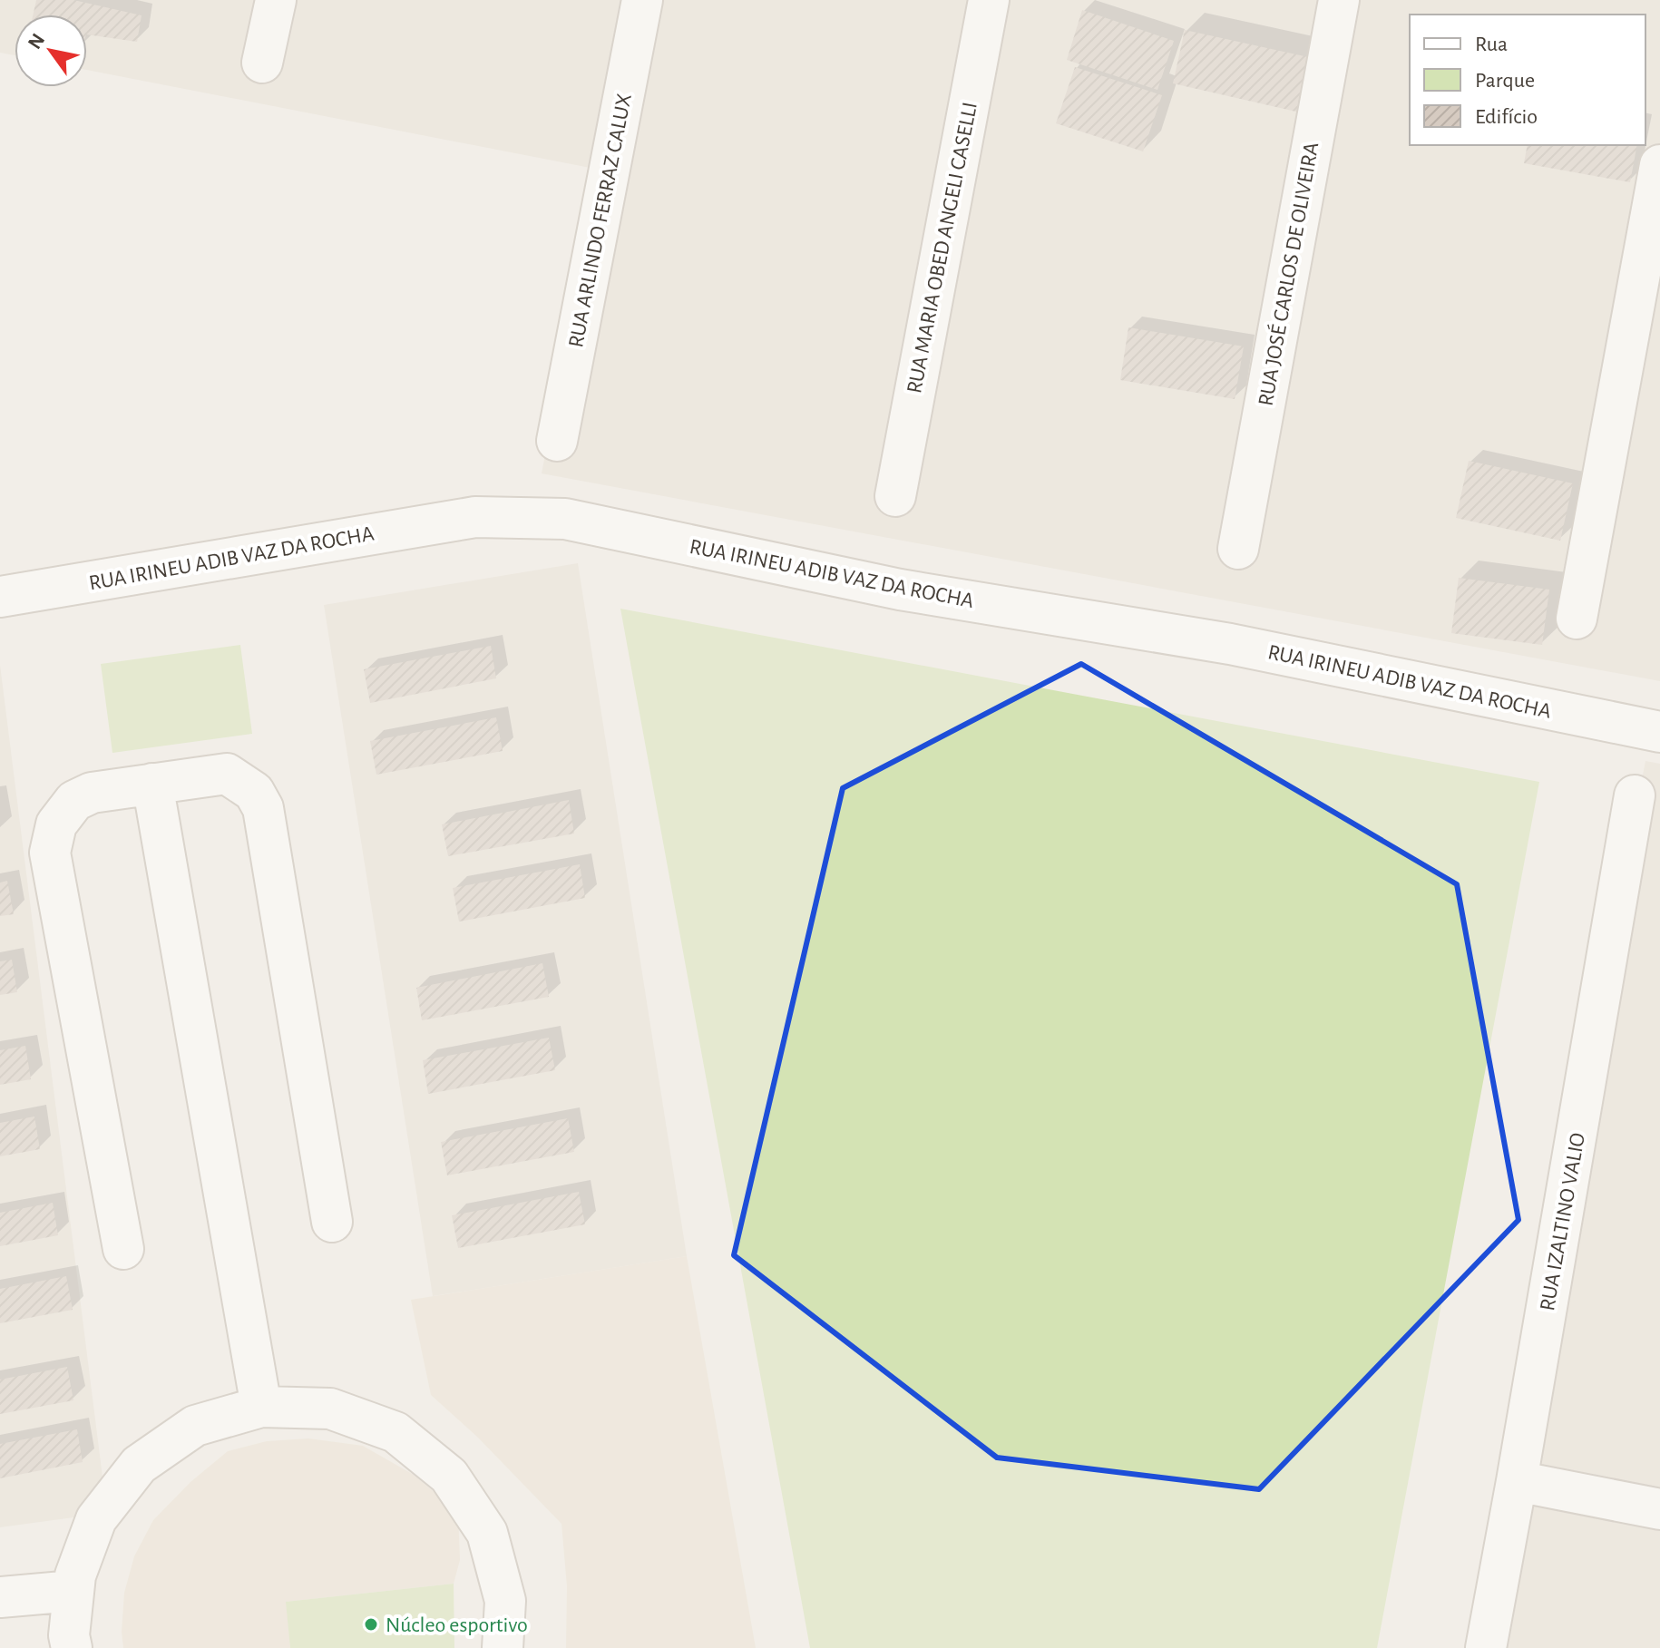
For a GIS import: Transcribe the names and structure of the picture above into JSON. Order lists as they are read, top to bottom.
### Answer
{
  "streets": {
    "street": [
      "RUA ARLINDO FERRAZ CALUX",
      "RUA MARIA OBED ANGELI CASELLI",
      "RUA JOSÉ CARLOS DE OLIVEIRA",
      "RUA IRINEU ADIB VAZ DA ROCHA",
      "RUA IZALTINO VALIO"
    ]
  },
  "places": ["Núcleo esportivo"],
  "legend": ["Rua", "Parque", "Edifício"],
  "north": "top left"
}
